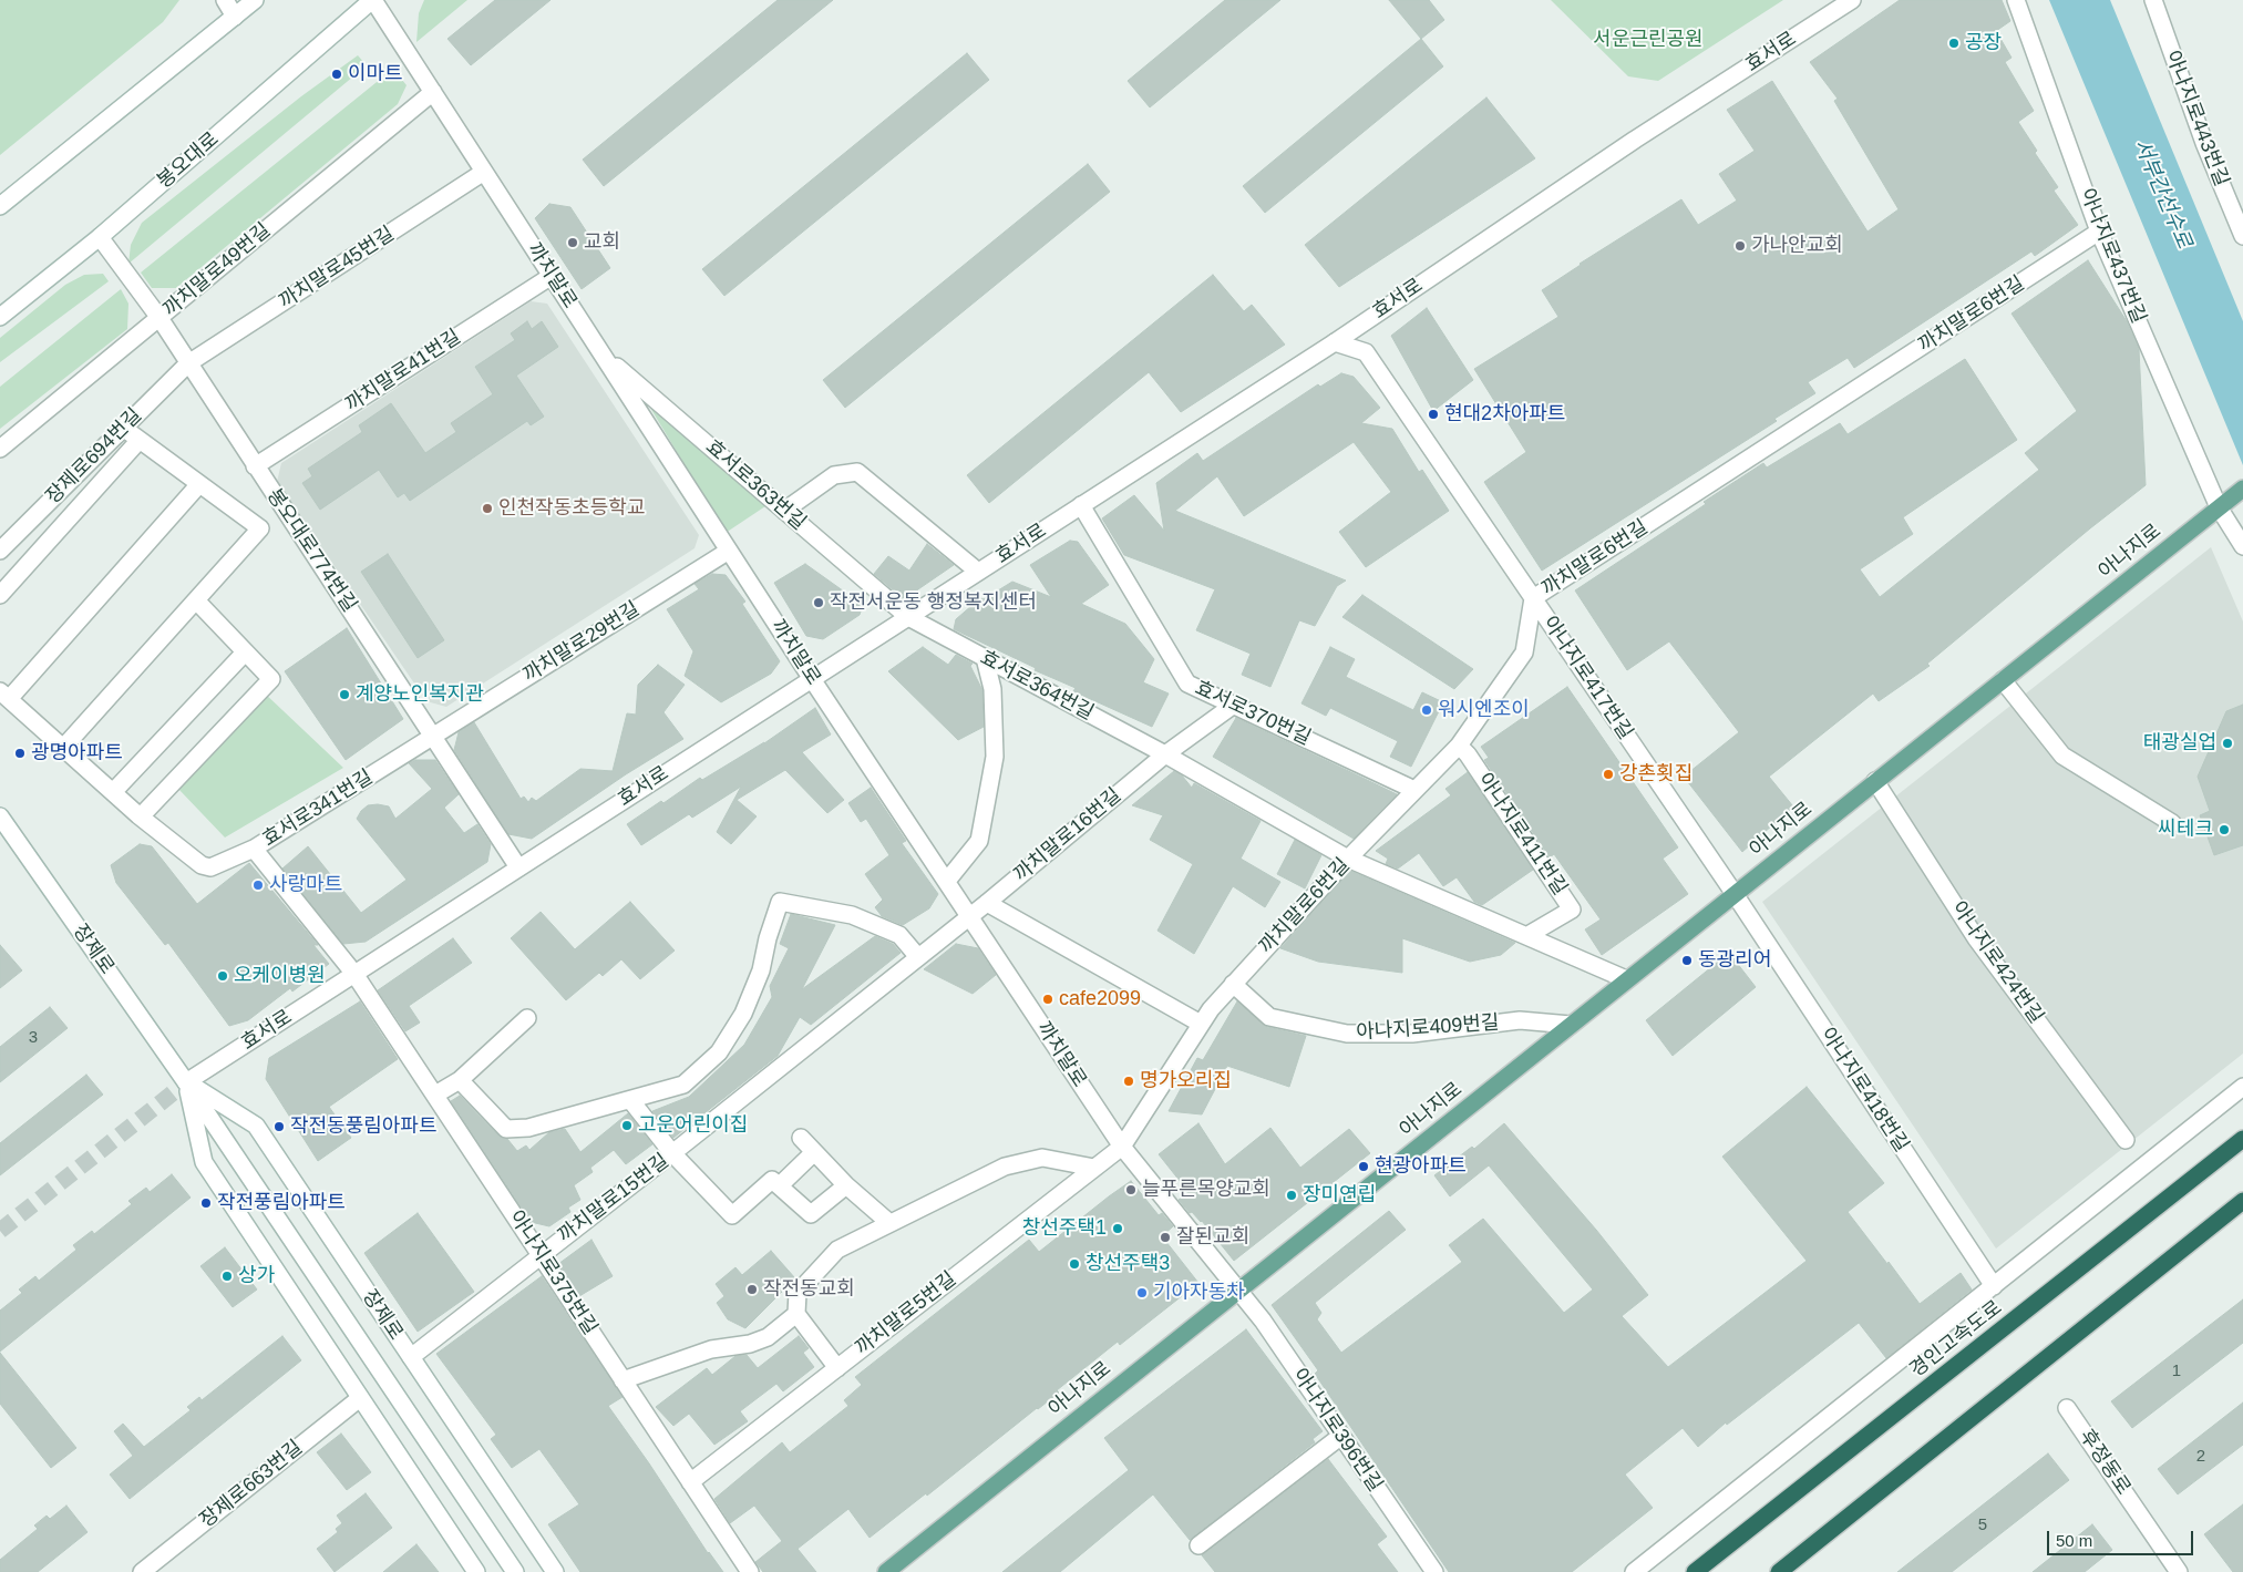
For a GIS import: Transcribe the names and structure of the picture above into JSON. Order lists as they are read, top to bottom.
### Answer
{
  "streets": {
    "highway": ["경인고속도로"],
    "main road": ["아나지로"],
    "street": [
      "효서로",
      "아나지로443번길",
      "봉오대로",
      "아나지로437번길",
      "까치말로45번길",
      "까치말로49번길",
      "까치말로",
      "까치말로6번길",
      "까치말로41번길",
      "장제로694번길",
      "효서로363번길",
      "봉오대로774번길",
      "까치말로29번길",
      "아나지로417번길",
      "효서로364번길",
      "효서로370번길",
      "효서로341번길",
      "아나지로411번길",
      "까치말로16번길",
      "장제로",
      "아나지로424번길",
      "아나지로409번길",
      "아나지로418번길",
      "까치말로15번길",
      "아나지로375번길",
      "까치말로5번길",
      "아나지로396번길",
      "후정동로",
      "장제로663번길"
    ]
  },
  "crossings": [
    ["효서로", "까치말로"],
    ["효서로", "효서로363번길"],
    ["효서로", "봉오대로774번길"],
    ["효서로", "아나지로417번길"],
    ["효서로", "효서로364번길"],
    ["효서로", "효서로370번길"],
    ["효서로", "효서로341번길"],
    ["효서로", "장제로"],
    ["효서로", "아나지로375번길"],
    ["봉오대로", "까치말로"],
    ["봉오대로", "봉오대로774번길"],
    ["아나지로437번길", "까치말로6번길"],
    ["아나지로437번길", "아나지로"],
    ["까치말로45번길", "까치말로"],
    ["까치말로45번길", "장제로694번길"],
    ["까치말로45번길", "봉오대로774번길"],
    ["까치말로49번길", "까치말로"],
    ["까치말로49번길", "봉오대로774번길"],
    ["까치말로", "까치말로6번길"],
    ["까치말로", "까치말로41번길"],
    ["까치말로", "효서로363번길"],
    ["까치말로", "아나지로"],
    ["까치말로", "까치말로29번길"],
    ["까치말로", "까치말로16번길"],
    ["까치말로", "까치말로15번길"],
    ["까치말로", "까치말로5번길"],
    ["까치말로", "아나지로396번길"],
    ["까치말로6번길", "아나지로417번길"],
    ["까치말로6번길", "효서로364번길"],
    ["까치말로6번길", "효서로370번길"],
    ["까치말로6번길", "아나지로411번길"],
    ["까치말로6번길", "아나지로409번길"],
    ["까치말로6번길", "까치말로5번길"],
    ["까치말로41번길", "봉오대로774번길"],
    ["장제로694번길", "봉오대로774번길"],
    ["효서로363번길", "효서로364번길"],
    ["봉오대로774번길", "까치말로29번길"],
    ["봉오대로774번길", "효서로341번길"],
    ["아나지로", "아나지로417번길"],
    ["아나지로", "아나지로424번길"],
    ["아나지로", "아나지로409번길"],
    ["아나지로", "아나지로418번길"],
    ["아나지로", "아나지로396번길"],
    ["까치말로29번길", "효서로341번길"],
    ["아나지로417번길", "아나지로418번길"],
    ["효서로364번길", "까치말로16번길"],
    ["효서로370번길", "까치말로16번길"],
    ["효서로341번길", "아나지로375번길"],
    ["까치말로16번길", "까치말로15번길"],
    ["장제로", "까치말로15번길"],
    ["장제로", "장제로663번길"],
    ["까치말로15번길", "아나지로375번길"],
    ["아나지로375번길", "까치말로5번길"]
  ],
  "water": ["서부간선수로"],
  "parks": ["서운근린공원"],
  "places": [
    "공장",
    "이마트",
    "교회",
    "가나안교회",
    "현대2차아파트",
    "인천작동초등학교",
    "작전서운동 행정복지센터",
    "계양노인복지관",
    "워시엔조이",
    "태광실업",
    "광명아파트",
    "강촌횟집",
    "씨테크",
    "사랑마트",
    "동광리어",
    "오케이병원",
    "cafe2099",
    "명가오리집",
    "고운어린이집",
    "작전동풍림아파트",
    "현광아파트",
    "늘푸른목양교회",
    "장미연립",
    "작전풍림아파트",
    "창선주택1",
    "잘된교회",
    "창선주택3",
    "상가",
    "작전동교회",
    "기아자동차"
  ],
  "house_numbers": [
    "3",
    "1",
    "2",
    "5"
  ],
  "scale_bar": "50 m"
}
